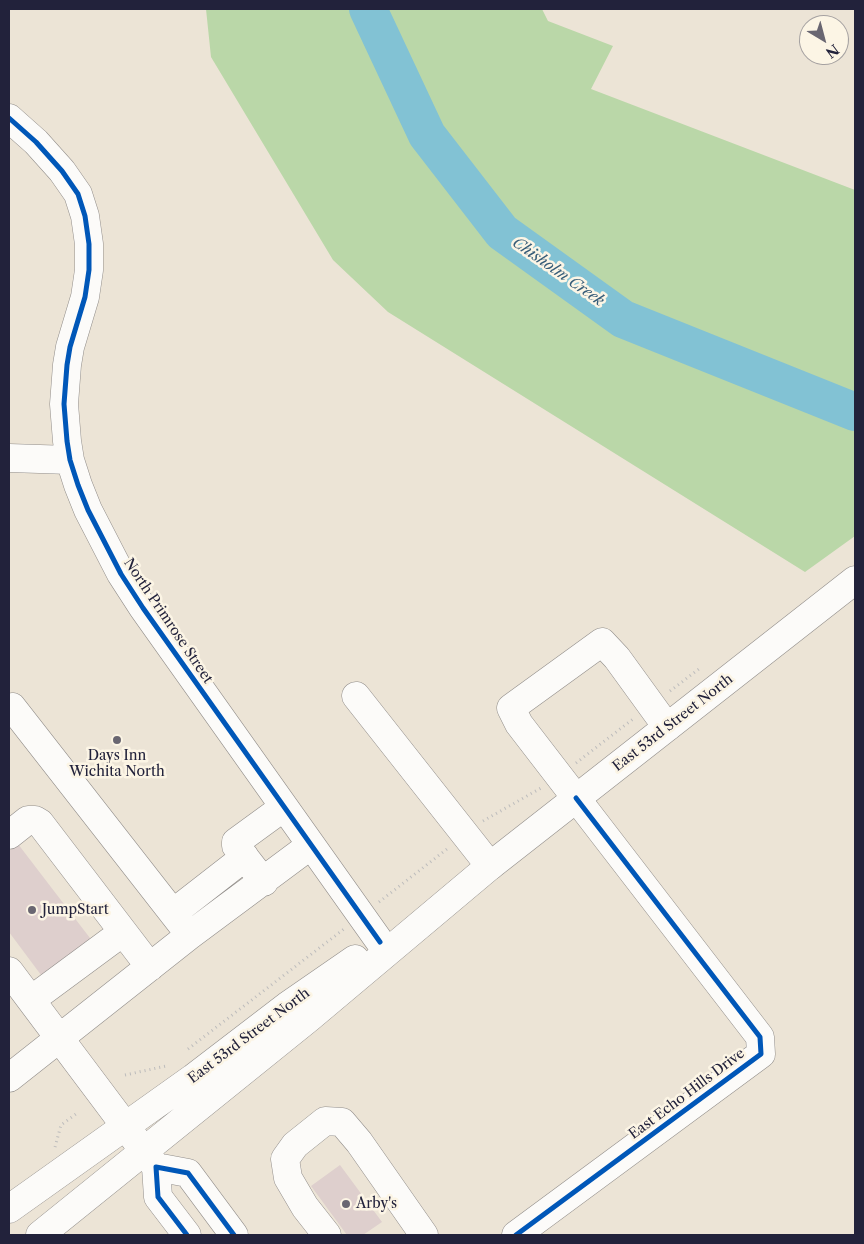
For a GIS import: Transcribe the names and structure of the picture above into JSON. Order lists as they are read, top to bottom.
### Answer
{
  "streets": {
    "street": ["North Primrose Street", "East 53rd Street North", "East Echo Hills Drive"]
  },
  "crossings": [
    ["North Primrose Street", "East 53rd Street North"],
    ["East 53rd Street North", "East Echo Hills Drive"]
  ],
  "water": ["Chisholm Creek"],
  "places": ["Days Inn Wichita North", "JumpStart", "Arby's"],
  "north": "bottom right"
}
